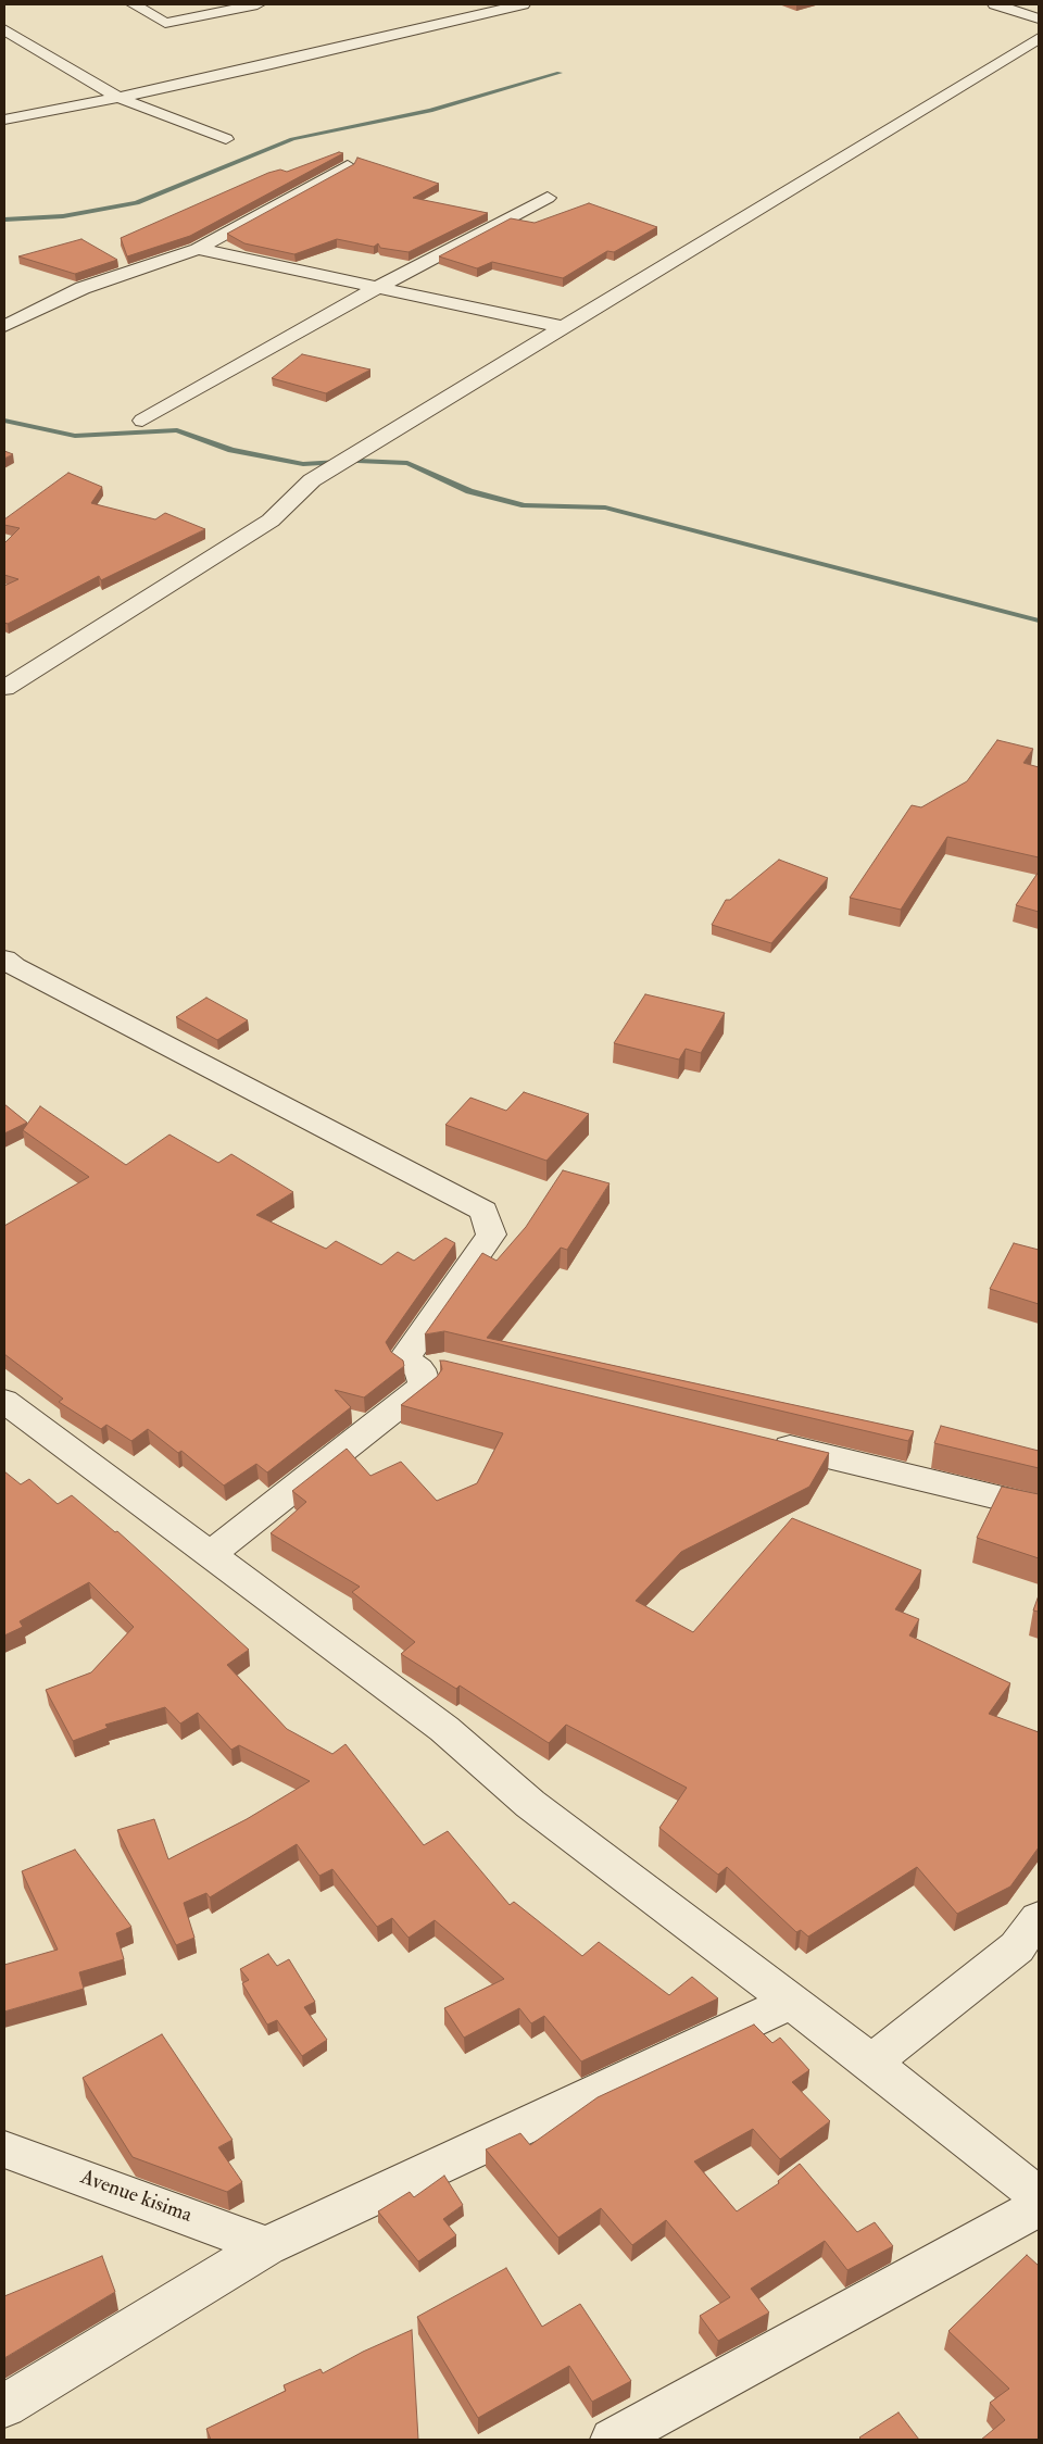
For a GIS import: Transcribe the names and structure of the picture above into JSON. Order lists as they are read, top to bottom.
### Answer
{
  "streets": {
    "street": ["Avenue kisima"]
  }
}
